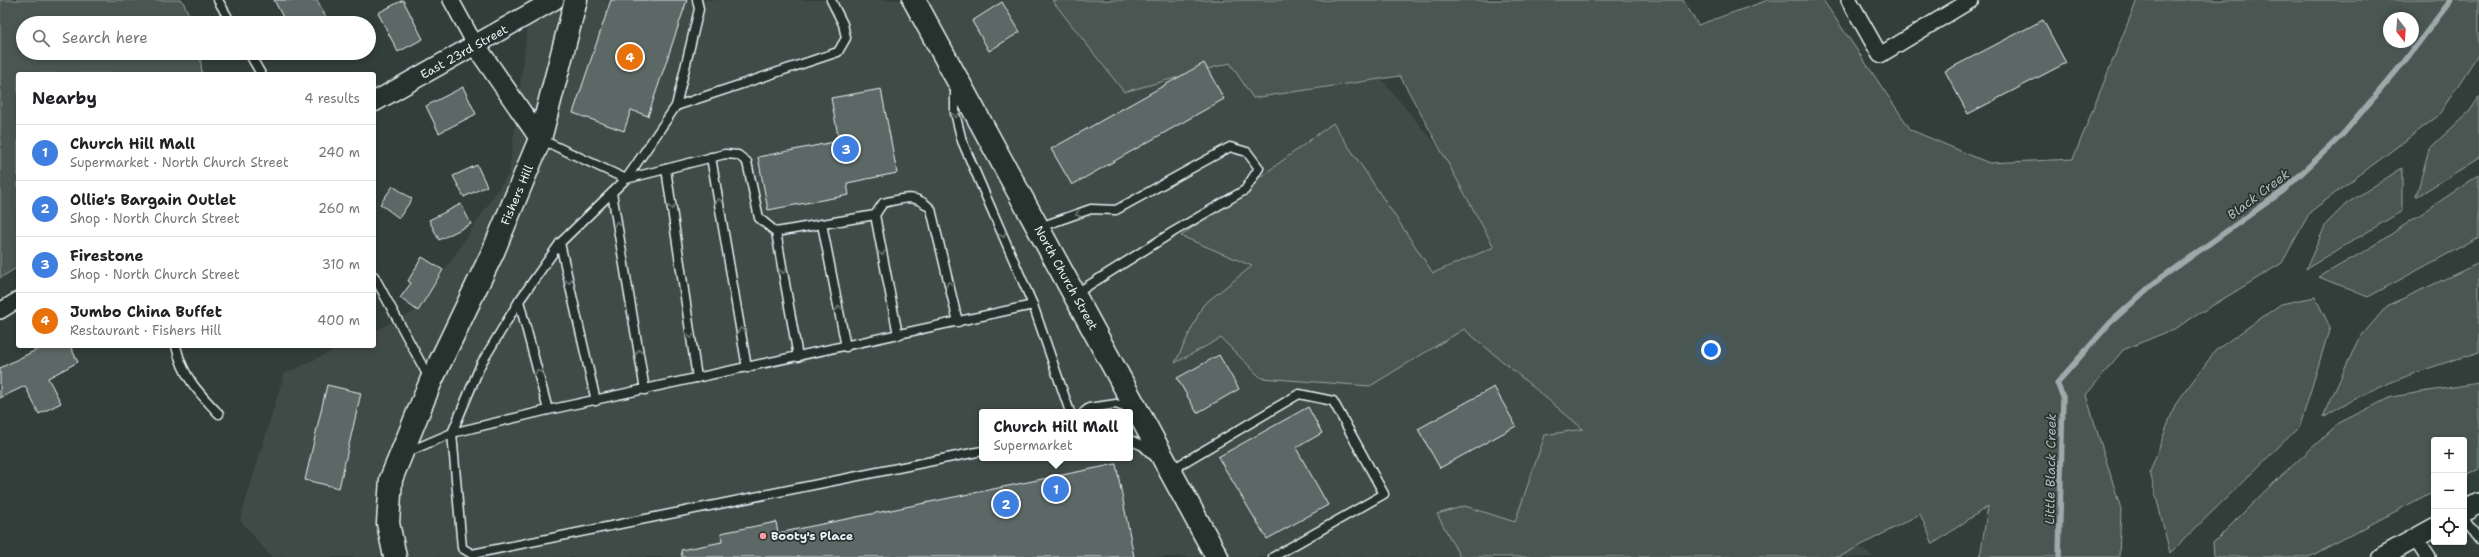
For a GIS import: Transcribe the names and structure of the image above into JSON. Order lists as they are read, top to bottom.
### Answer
{
  "streets": {
    "main road": ["Fishers Hill", "North Church Street"],
    "street": ["East 23rd Street"]
  },
  "water": ["Black Creek", "Little Black Creek"],
  "places": ["Booty's Place"],
  "north": "bottom",
  "page": {
    "search": "Search here",
    "pins": [
      "4",
      "3",
      "1",
      "2"
    ],
    "heading": ["Nearby", "4 results"],
    "list": [
      {
        "mark": "1",
        "name": "Church Hill Mall",
        "note": "Supermarket · North Church Street",
        "value": "240 m"
      },
      {
        "mark": "2",
        "name": "Ollie's Bargain Outlet",
        "note": "Shop · North Church Street",
        "value": "260 m"
      },
      {
        "mark": "3",
        "name": "Firestone",
        "note": "Shop · North Church Street",
        "value": "310 m"
      },
      {
        "mark": "4",
        "name": "Jumbo China Buffet",
        "note": "Restaurant · Fishers Hill",
        "value": "400 m"
      }
    ],
    "popup": ["Church Hill Mall", "Supermarket"],
    "map_buttons": ["+", "−"]
  }
}
